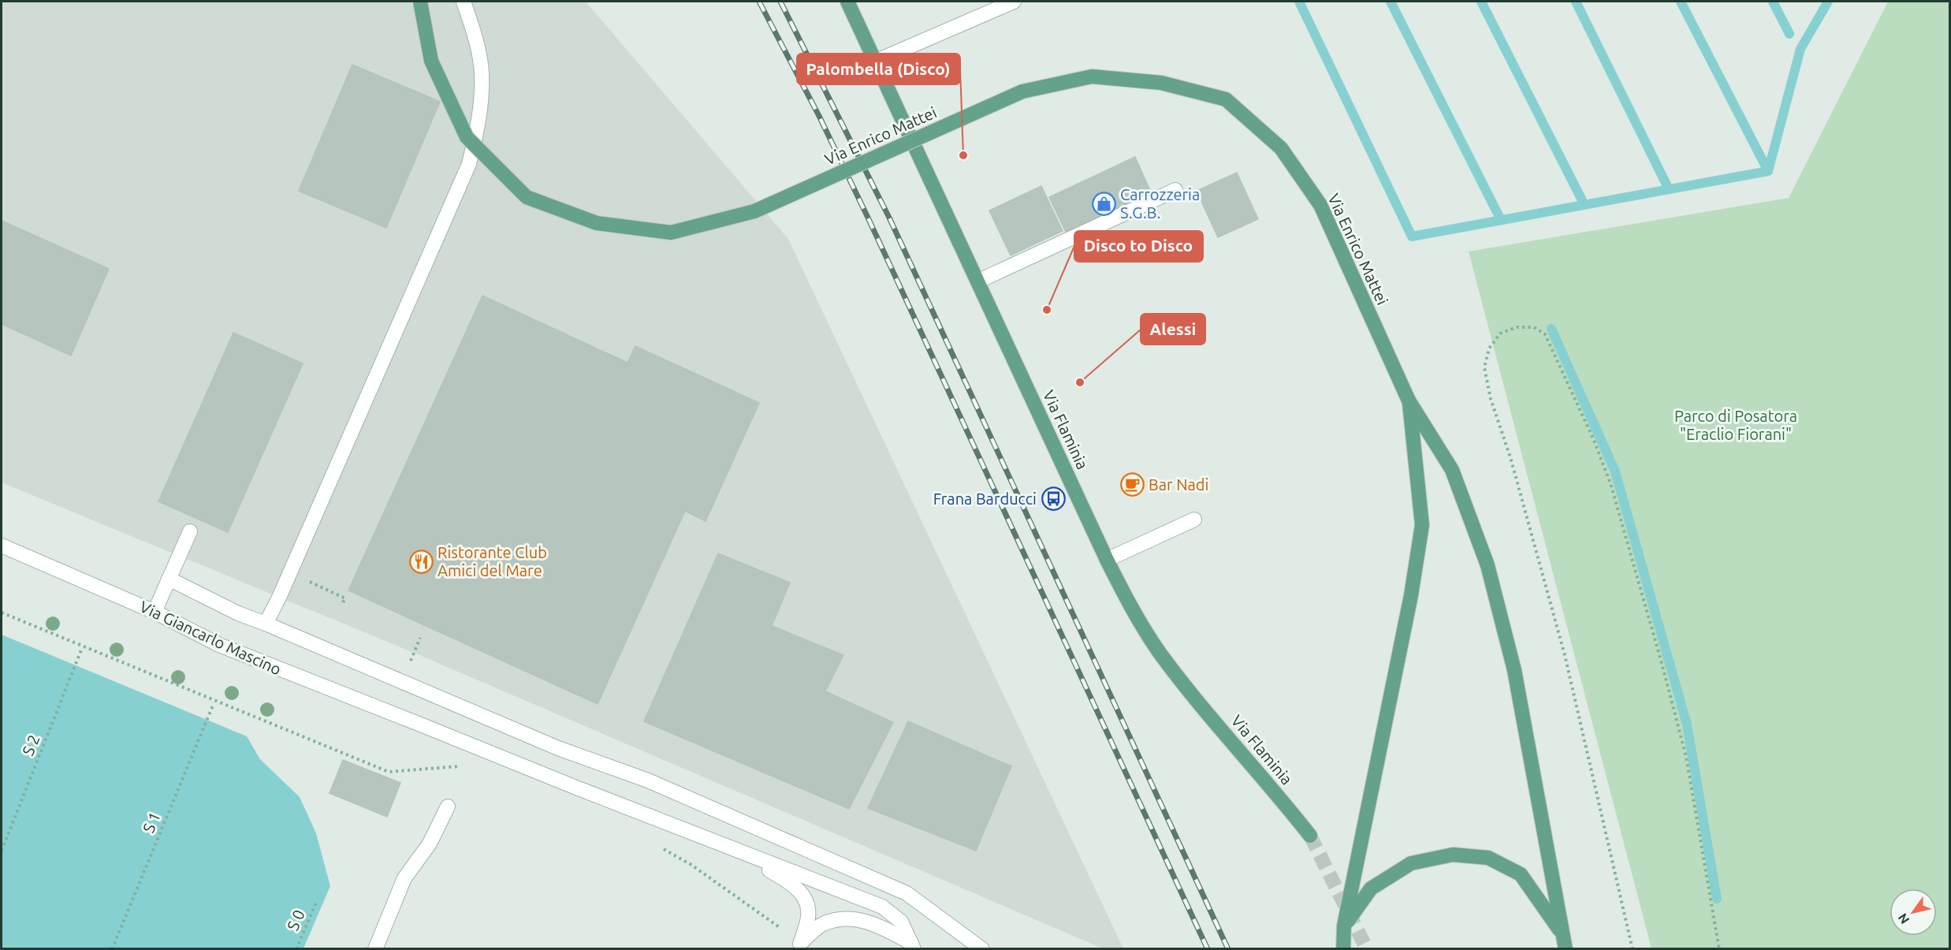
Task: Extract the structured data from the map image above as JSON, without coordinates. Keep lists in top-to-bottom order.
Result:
{
  "streets": {
    "main road": ["Via Enrico Mattei", "Via Flaminia"],
    "street": ["Via Giancarlo Mascino"],
    "path": ["S 2", "S 1", "S 0"]
  },
  "parks": ["Parco di Posatora \"Eraclio Fiorani\""],
  "places": {
    "other": ["Palombella (Disco)", "Disco to Disco", "Alessi"],
    "shop": ["Carrozzeria S.G.B."],
    "cafe": ["Bar Nadi"],
    "bus stop": ["Frana Barducci"],
    "restaurant": ["Ristorante Club Amici del Mare"]
  },
  "north": "bottom left"
}
